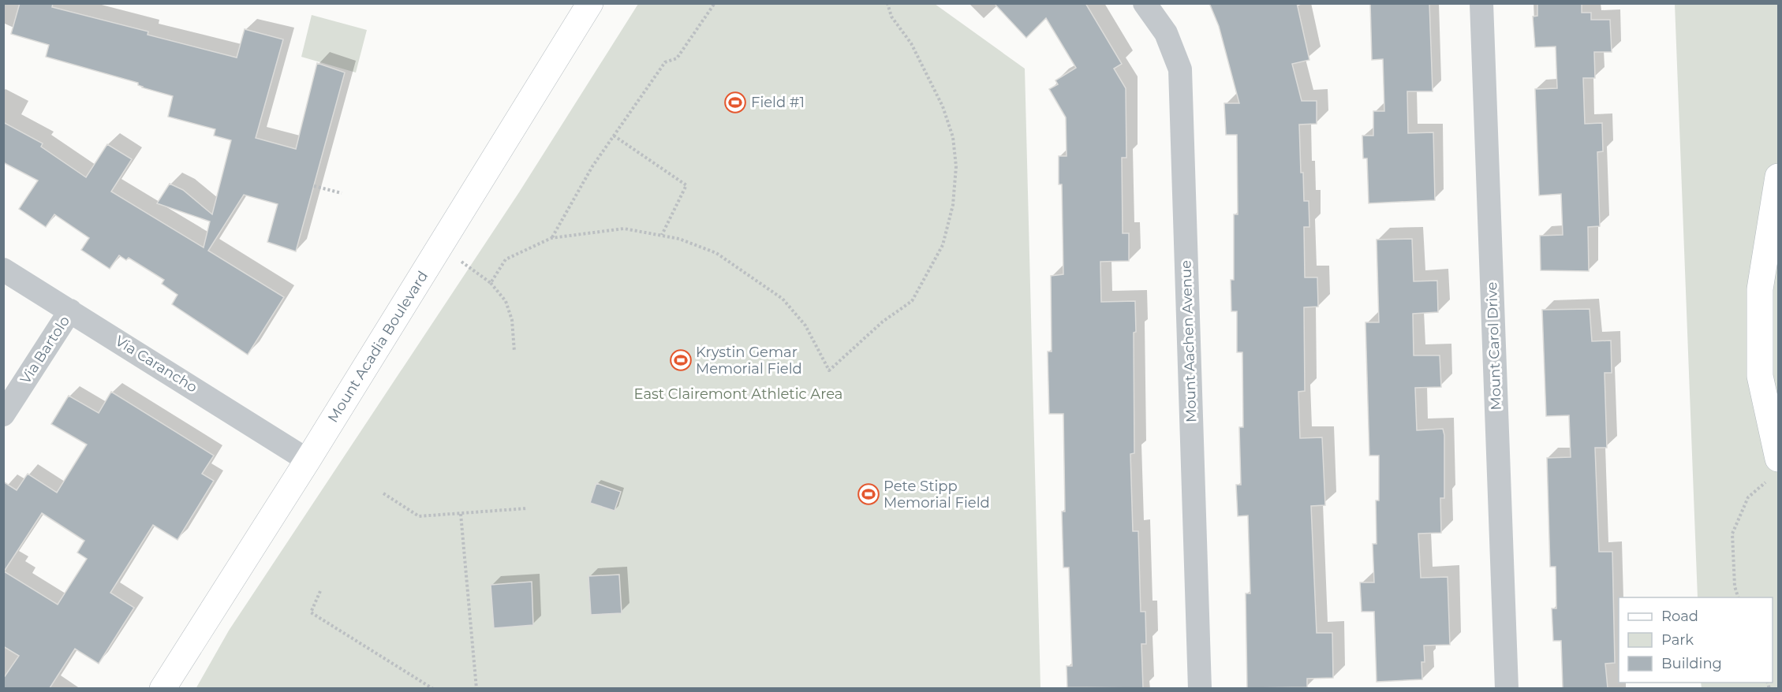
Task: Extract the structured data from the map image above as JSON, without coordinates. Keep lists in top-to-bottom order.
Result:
{
  "streets": {
    "main road": ["Mount Acadia Boulevard"],
    "street": [
      "Mount Aachen Avenue",
      "Mount Carol Drive",
      "Via Bartolo",
      "Via Carancho"
    ]
  },
  "crossings": [
    ["Mount Acadia Boulevard", "Via Carancho"],
    ["Via Bartolo", "Via Carancho"]
  ],
  "parks": ["East Clairemont Athletic Area"],
  "places": {
    "sports": ["Field #1", "Krystin Gemar Memorial Field", "Pete Stipp Memorial Field"]
  },
  "legend": ["Road", "Park", "Building"]
}
